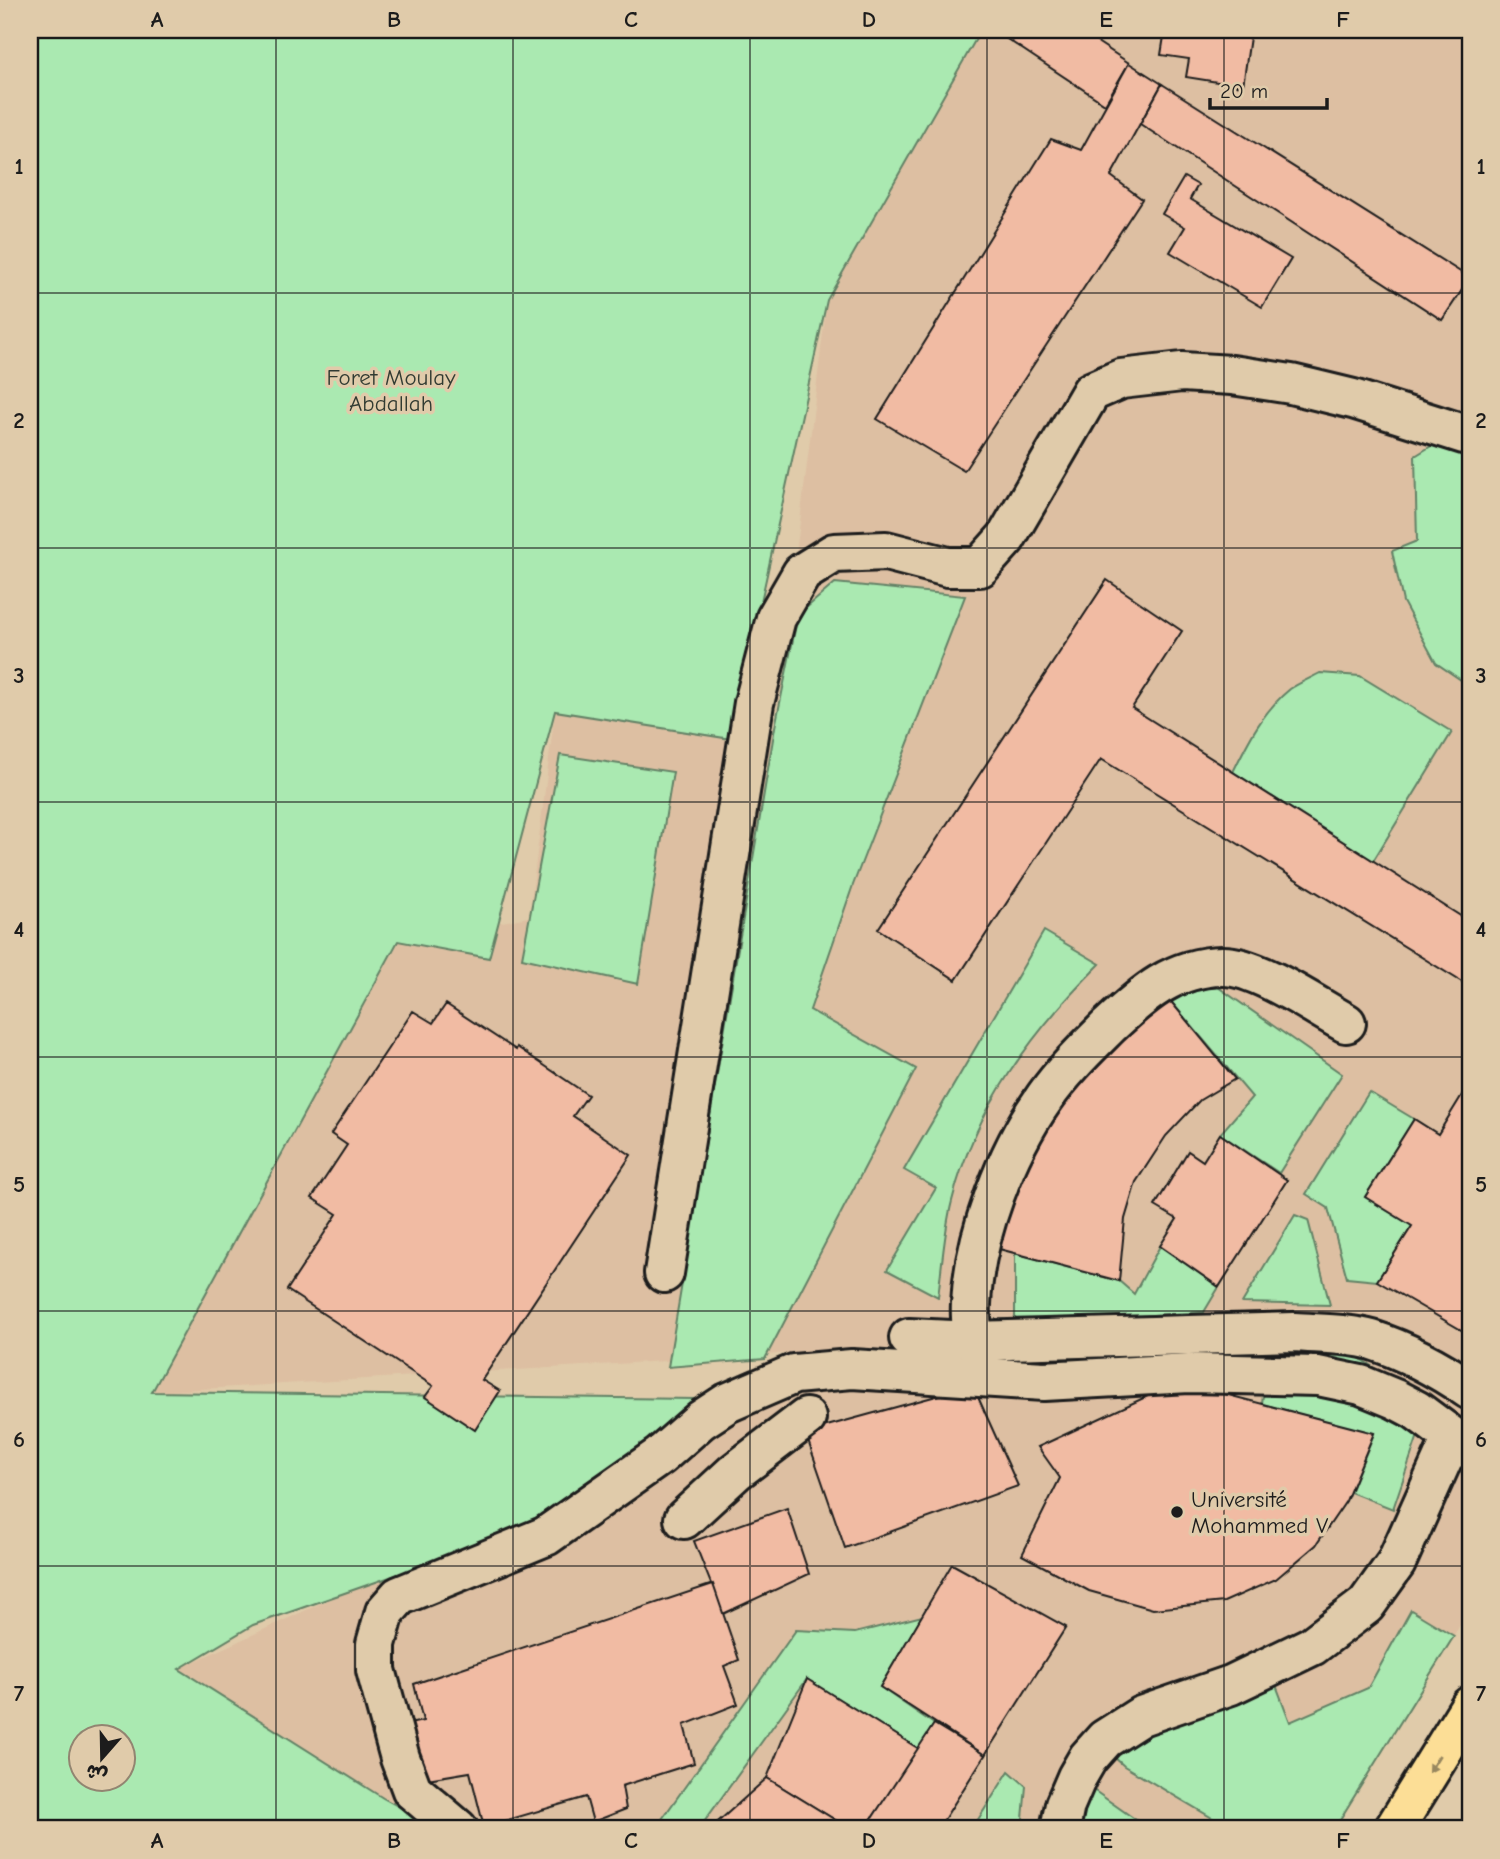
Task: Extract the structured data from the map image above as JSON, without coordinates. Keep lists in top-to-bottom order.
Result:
{
  "parks": ["Foret Moulay Abdallah"],
  "places": ["Université Mohammed V"],
  "scale_bar": "20 m",
  "north": "bottom",
  "grid": {
    "columns": [
      "A",
      "B",
      "C",
      "D",
      "E",
      "F"
    ],
    "rows": [
      "1",
      "2",
      "3",
      "4",
      "5",
      "6",
      "7"
    ]
  }
}
